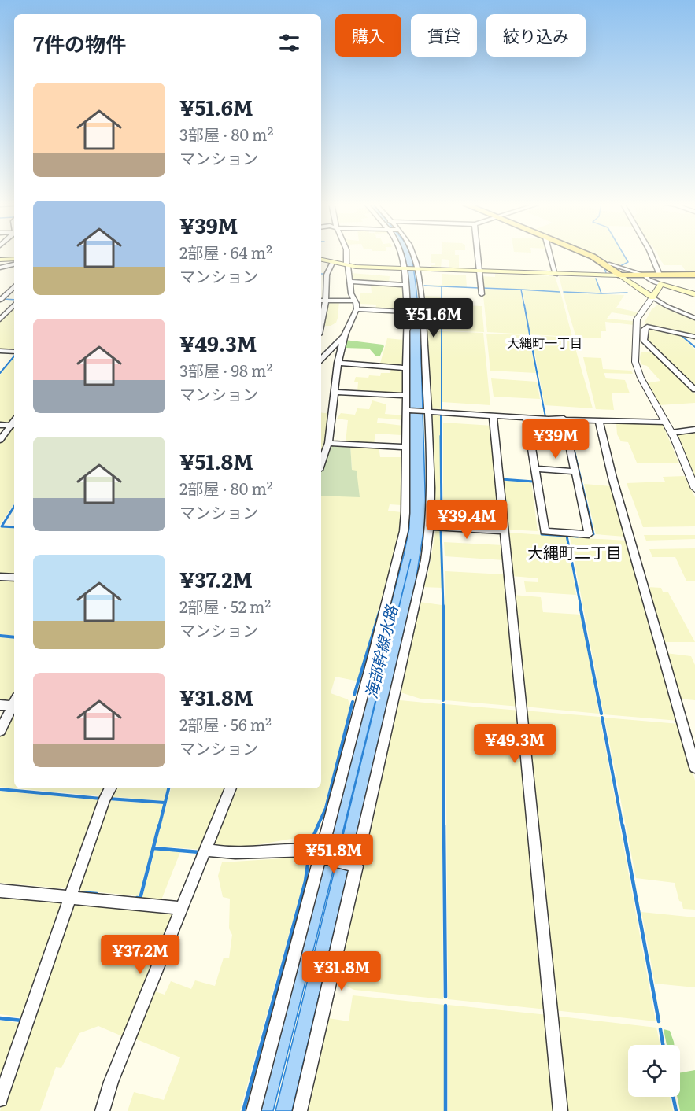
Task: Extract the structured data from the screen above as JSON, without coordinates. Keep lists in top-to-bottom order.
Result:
{
  "districts": ["大縄町一丁目", "大縄町二丁目"],
  "water": ["海部幹線水路"],
  "page": {
    "chip": ["購入", "賃貸", "絞り込み"],
    "heading": "7件の物件",
    "list": [
      {
        "name": "¥51.6M",
        "note": "3部屋 · 80 m² · マンション"
      },
      {
        "name": "¥39M",
        "note": "2部屋 · 64 m² · マンション"
      },
      {
        "name": "¥49.3M",
        "note": "3部屋 · 98 m² · マンション"
      },
      {
        "name": "¥51.8M",
        "note": "2部屋 · 80 m² · マンション"
      },
      {
        "name": "¥37.2M",
        "note": "2部屋 · 52 m² · マンション"
      },
      {
        "name": "¥31.8M",
        "note": "2部屋 · 56 m² · マンション"
      }
    ],
    "price": [
      "¥51.6M",
      "¥39M",
      "¥39.4M",
      "¥49.3M",
      "¥51.8M",
      "¥37.2M",
      "¥31.8M"
    ]
  }
}
